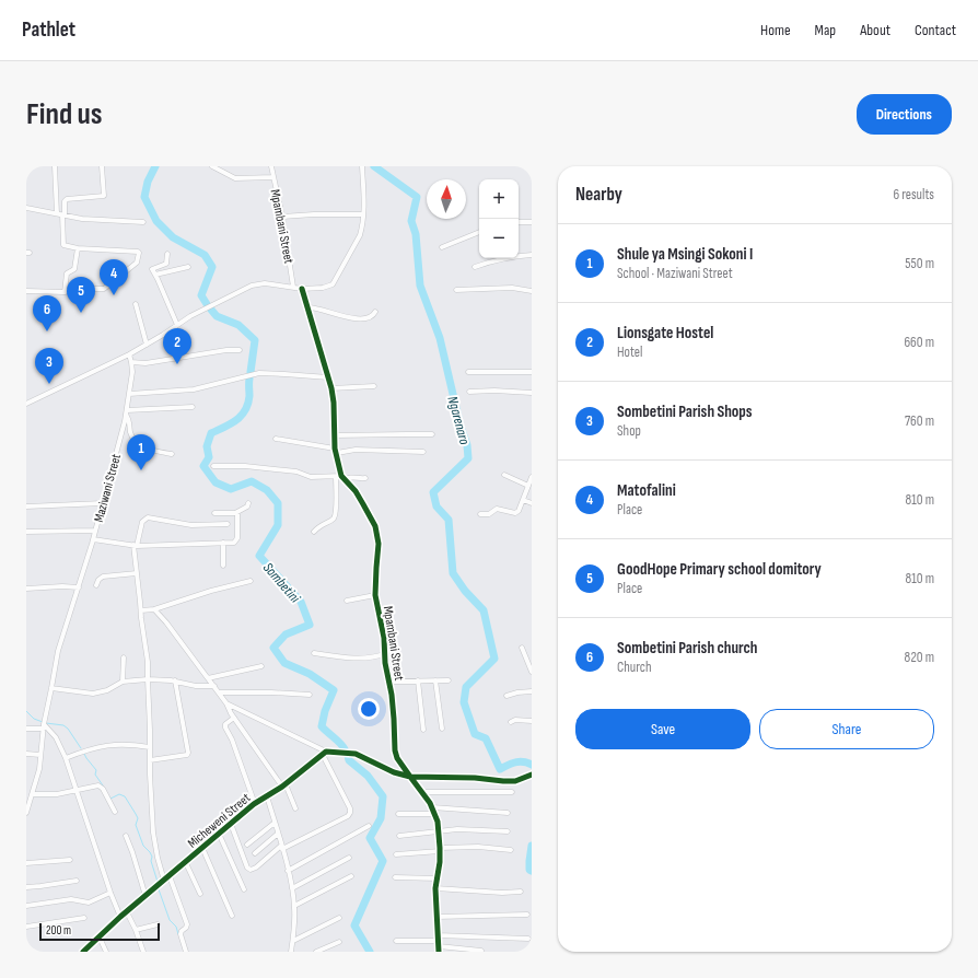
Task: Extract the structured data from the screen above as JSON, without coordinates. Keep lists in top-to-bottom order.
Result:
{
  "streets": {
    "street": ["Mpambani Street", "Maziwani Street", "Micheweni Street"]
  },
  "water": ["Ngarenaro", "Sombetini"],
  "scale_bar": "200 m",
  "north": "top",
  "page": {
    "header": "Pathlet",
    "nav": [
      "Home",
      "Map",
      "About",
      "Contact"
    ],
    "buttons": [
      "Directions",
      ["Save", "Share"]
    ],
    "title": "Find us",
    "heading": ["Nearby", "6 results"],
    "map_buttons": ["+", "−"],
    "list": [
      {
        "mark": "1",
        "name": "Shule ya Msingi Sokoni I",
        "note": "School · Maziwani Street",
        "value": "550 m"
      },
      {
        "mark": "2",
        "name": "Lionsgate Hostel",
        "note": "Hotel",
        "value": "660 m"
      },
      {
        "mark": "3",
        "name": "Sombetini Parish Shops",
        "note": "Shop",
        "value": "760 m"
      },
      {
        "mark": "4",
        "name": "Matofalini",
        "note": "Place",
        "value": "810 m"
      },
      {
        "mark": "5",
        "name": "GoodHope Primary school domitory",
        "note": "Place",
        "value": "810 m"
      },
      {
        "mark": "6",
        "name": "Sombetini Parish church",
        "note": "Church",
        "value": "820 m"
      }
    ],
    "pins": [
      "4",
      "5",
      "6",
      "2",
      "3",
      "1"
    ],
    "scale": "200 m"
  }
}
